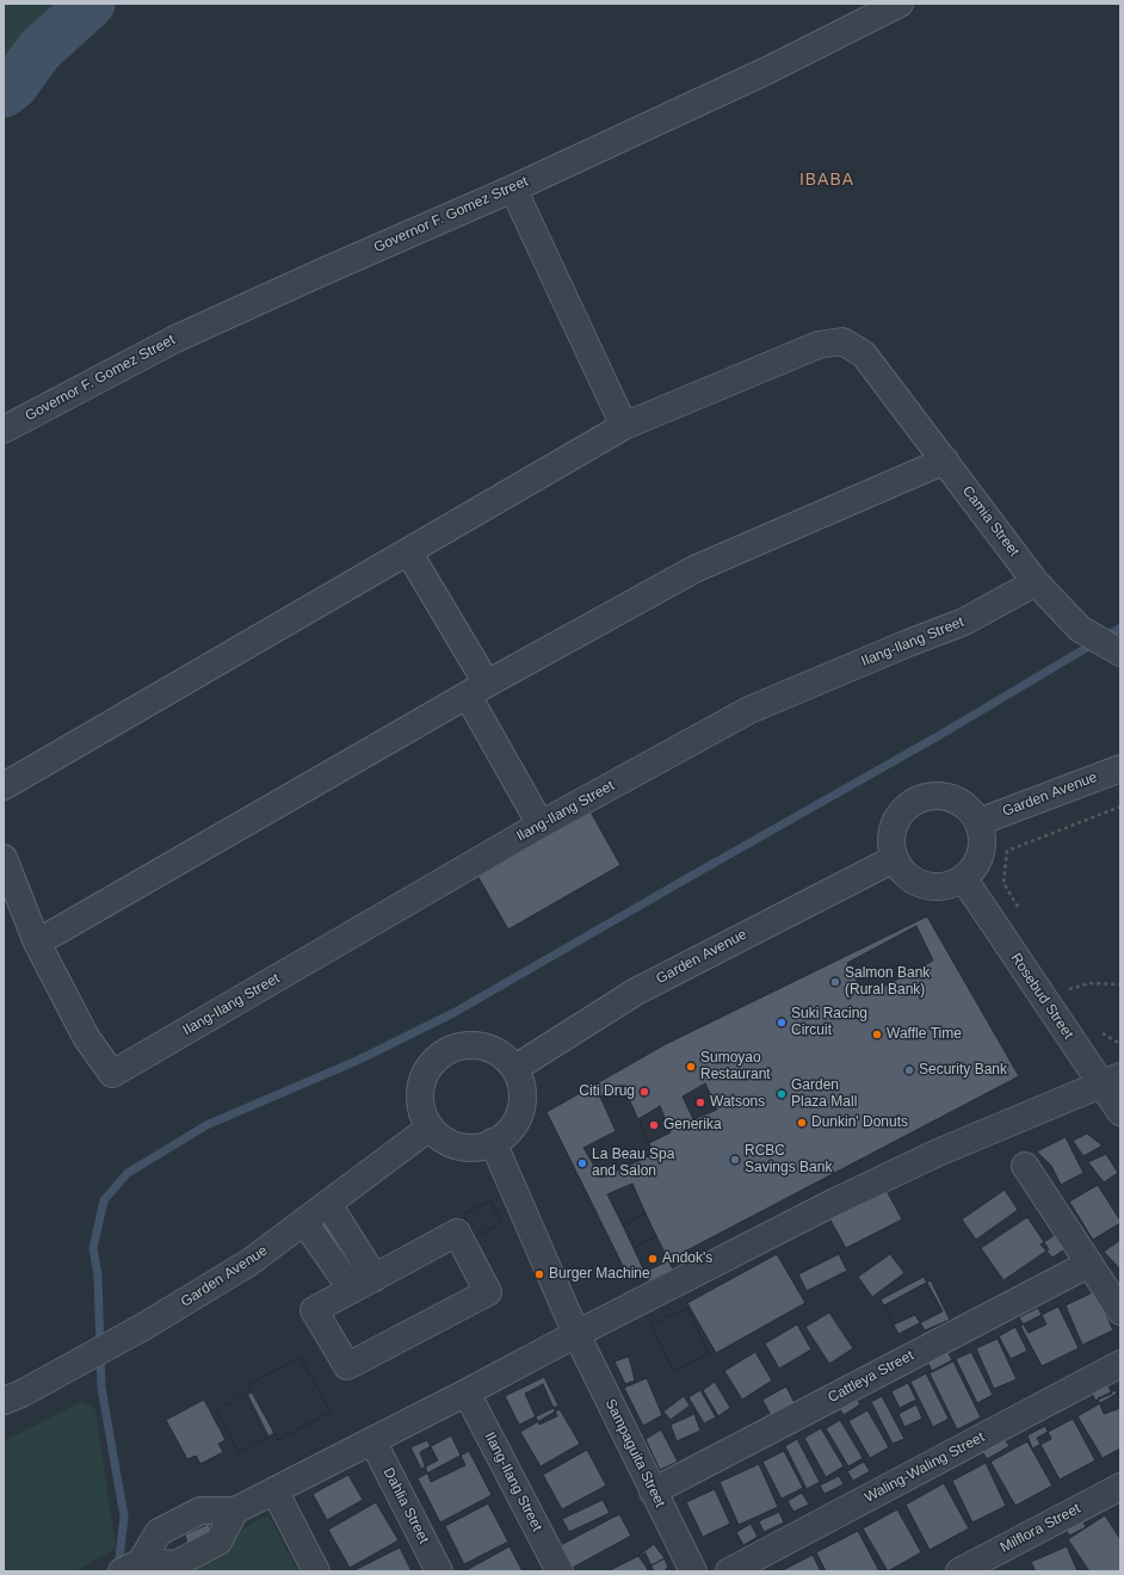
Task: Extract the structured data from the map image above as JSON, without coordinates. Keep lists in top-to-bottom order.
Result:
{
  "streets": {
    "street": [
      "Governor F. Gomez Street",
      "Camia Street",
      "Ilang-Ilang Street",
      "Garden Avenue",
      "Rosebud Street",
      "Cattleya Street",
      "Sampaguita Street",
      "Waling-Waling Street",
      "Dahlia Street",
      "Milflora Street"
    ]
  },
  "crossings": [
    ["Camia Street", "Ilang-Ilang Street"],
    ["Garden Avenue", "Rosebud Street"],
    ["Garden Avenue", "Sampaguita Street"],
    ["Cattleya Street", "Sampaguita Street"]
  ],
  "districts": ["IBABA"],
  "places": [
    "Salmon Bank (Rural Bank)",
    "Suki Racing Circuit",
    "Waffle Time",
    "Sumoyao Restaurant",
    "Security Bank",
    "Citi Drug",
    "Garden Plaza Mall",
    "Watsons",
    "Dunkin' Donuts",
    "Generika",
    "RCBC Savings Bank",
    "La Beau Spa and Salon",
    "Andok's",
    "Burger Machine"
  ]
}
